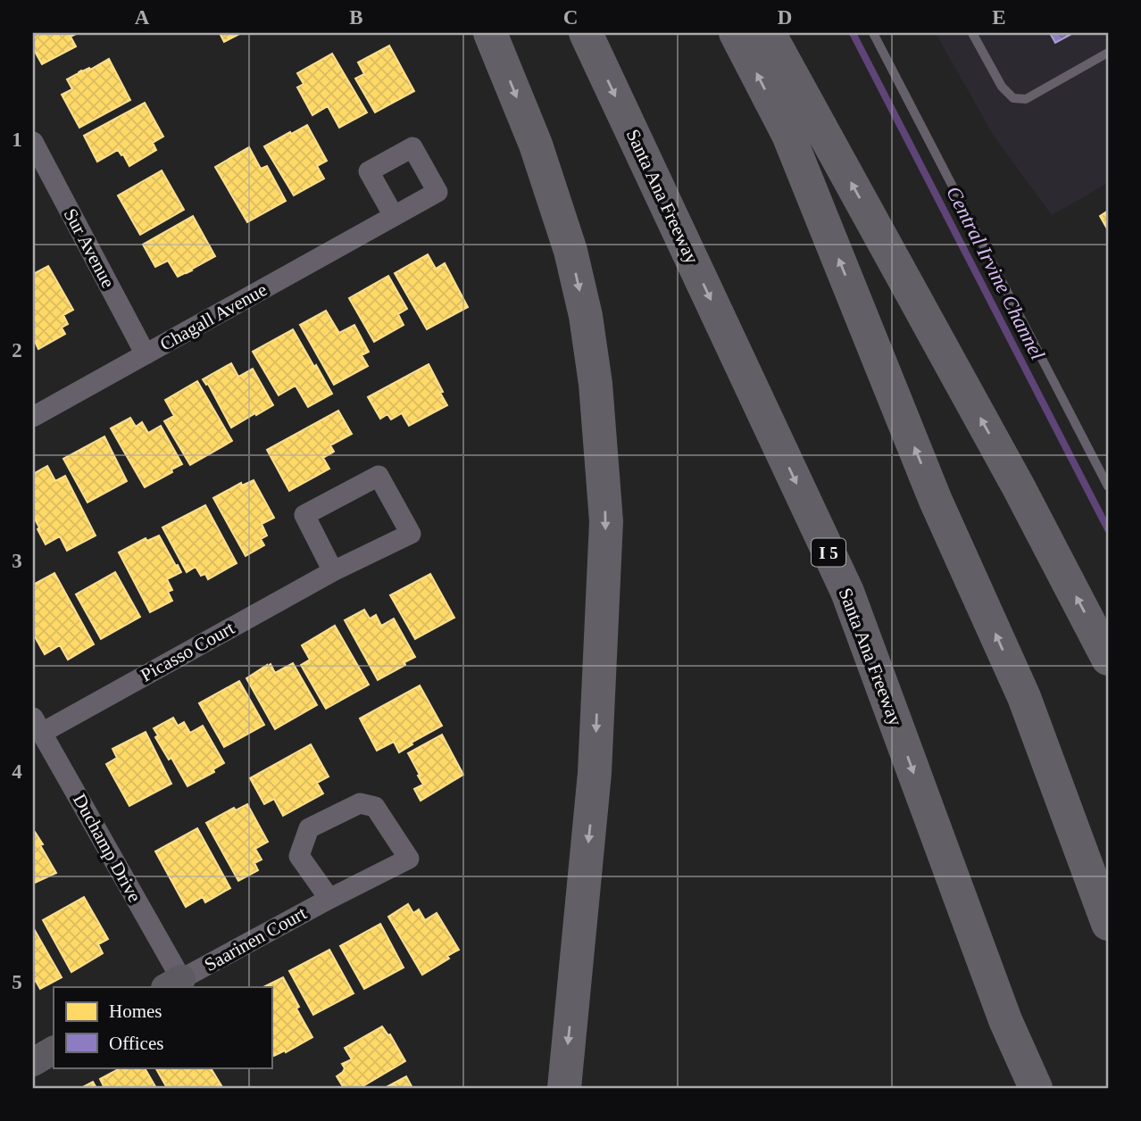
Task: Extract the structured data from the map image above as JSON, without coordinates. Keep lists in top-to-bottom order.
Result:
{
  "streets": {
    "highway": ["Santa Ana Freeway", "I 5"],
    "street": [
      "Sur Avenue",
      "Chagall Avenue",
      "Picasso Court",
      "Duchamp Drive",
      "Saarinen Court"
    ]
  },
  "crossings": [
    ["Sur Avenue", "Chagall Avenue"],
    ["Picasso Court", "Duchamp Drive"],
    ["Duchamp Drive", "Saarinen Court"]
  ],
  "water": ["Central Irvine Channel"],
  "legend": ["Homes", "Offices"],
  "grid": {
    "columns": [
      "A",
      "B",
      "C",
      "D",
      "E"
    ],
    "rows": [
      "1",
      "2",
      "3",
      "4",
      "5"
    ]
  }
}
